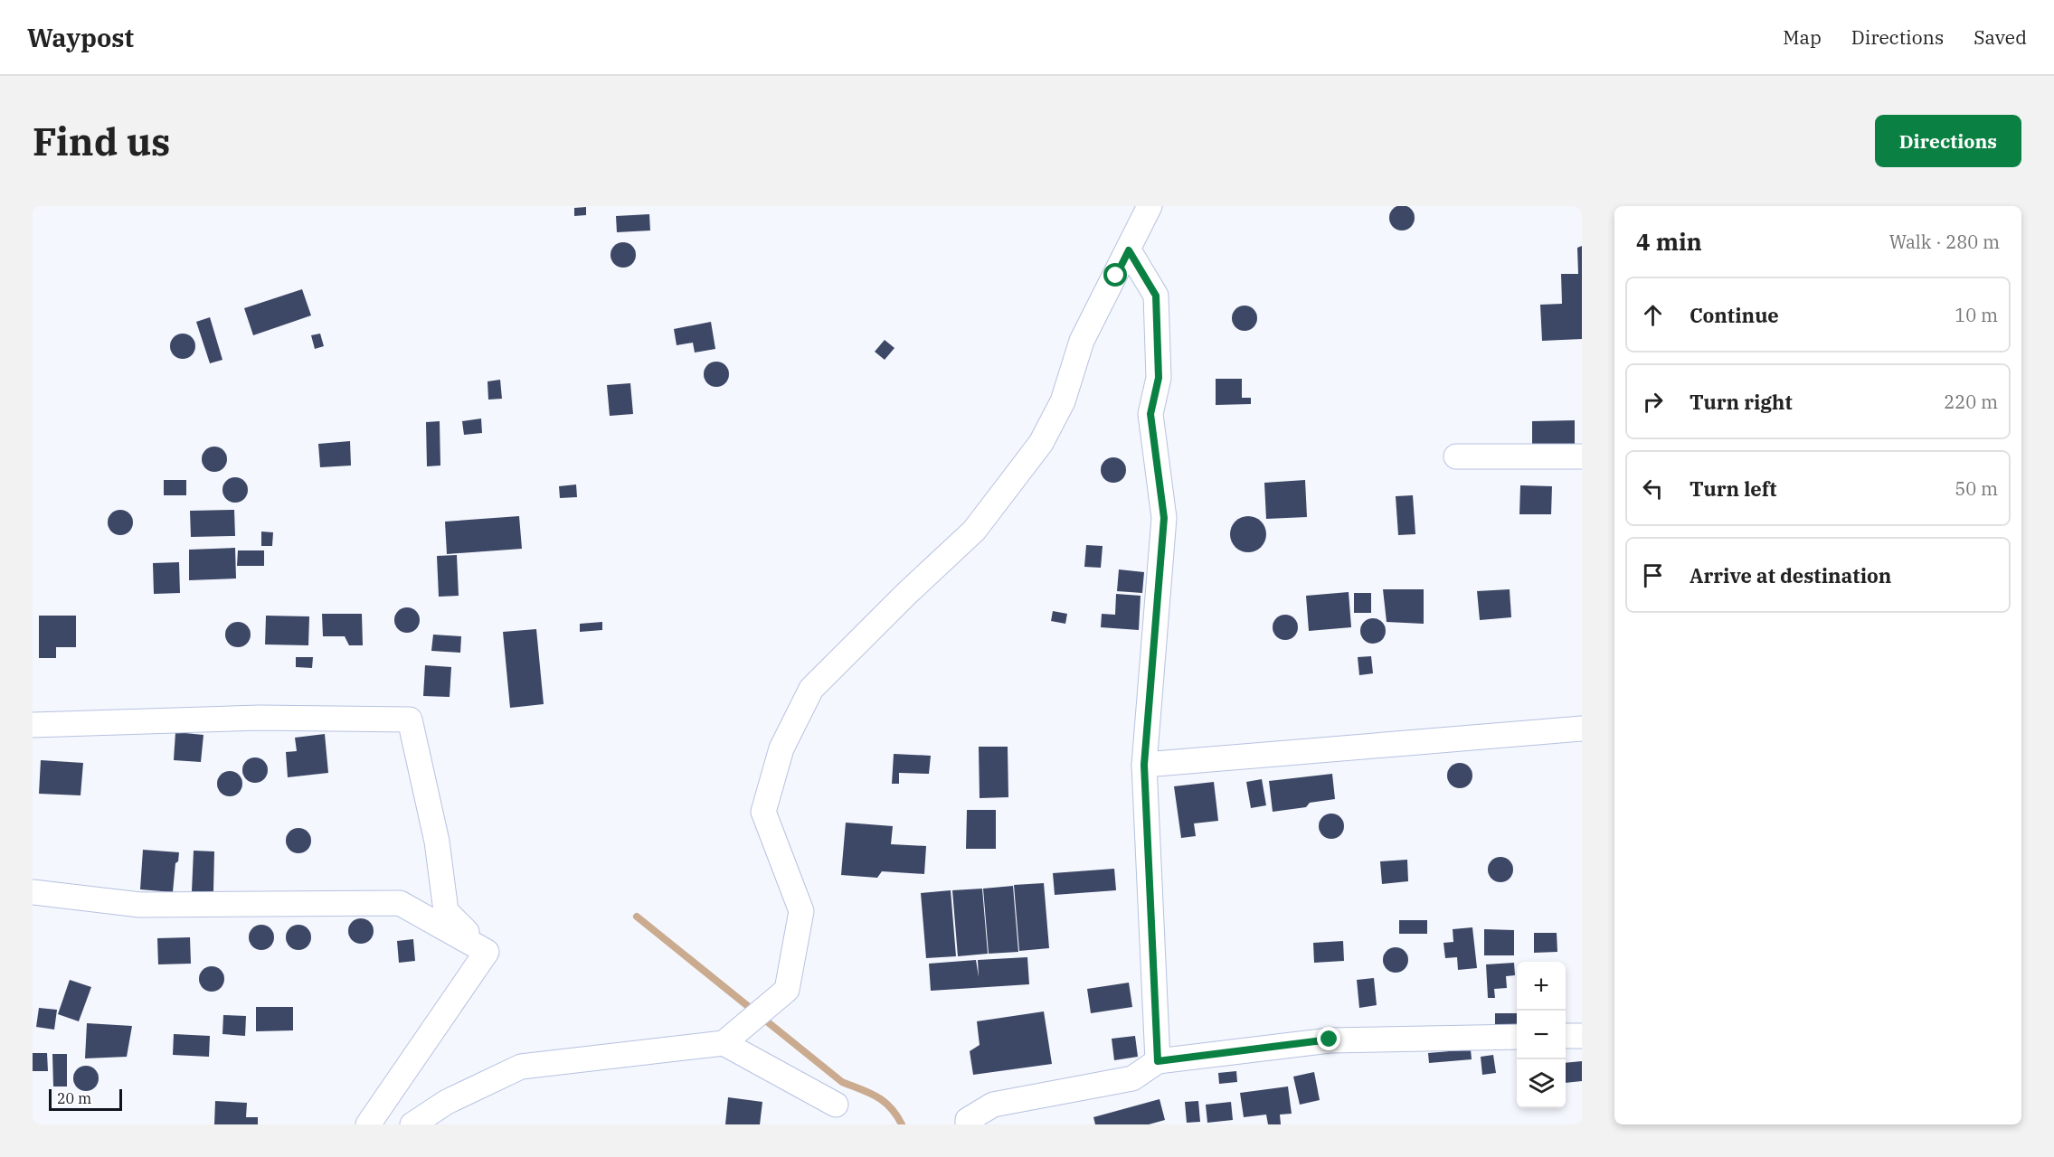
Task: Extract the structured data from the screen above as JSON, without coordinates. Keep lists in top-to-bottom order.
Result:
{
  "scale_bar": "20 m",
  "page": {
    "header": "Waypost",
    "nav": ["Map", "Directions", "Saved"],
    "buttons": "Directions",
    "title": "Find us",
    "heading": ["4 min", "Walk · 280 m"],
    "list": [
      ["Continue", "10 m"],
      ["Turn right", "220 m"],
      ["Turn left", "50 m"],
      "Arrive at destination"
    ],
    "map_buttons": ["+", "−"],
    "scale": "20 m"
  }
}
